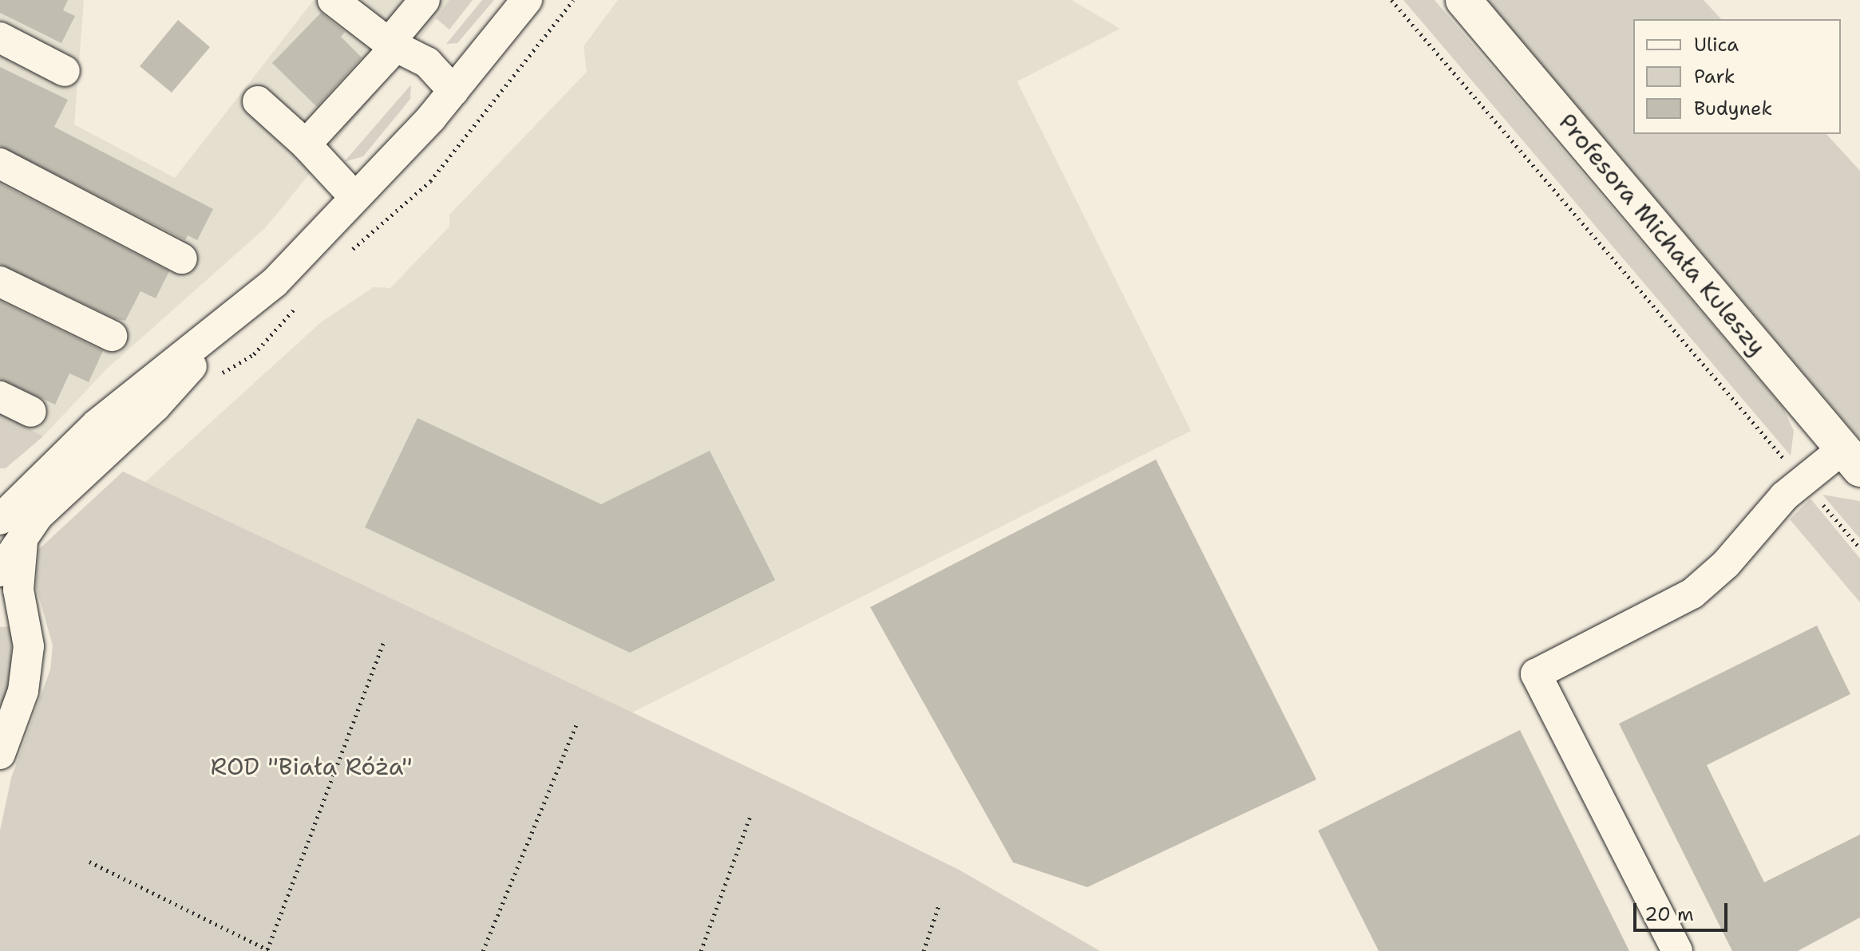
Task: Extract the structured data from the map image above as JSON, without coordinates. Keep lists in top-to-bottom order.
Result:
{
  "streets": {
    "main road": ["Profesora Michała Kuleszy"]
  },
  "parks": ["ROD \"Biała Róża\""],
  "legend": ["Ulica", "Park", "Budynek"],
  "scale_bar": "20 m"
}
